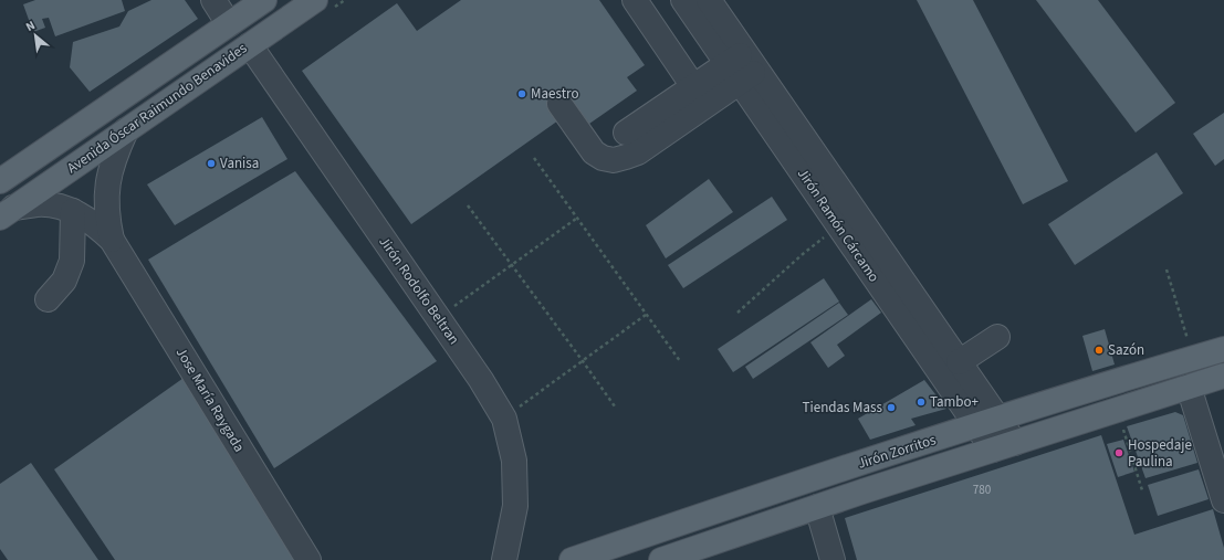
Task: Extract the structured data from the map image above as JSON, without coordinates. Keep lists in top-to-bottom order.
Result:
{
  "streets": {
    "main road": ["Avenida Óscar Raimundo Benavides", "Jirón Zorritos"],
    "street": ["Jirón Ramón Cárcamo", "Jirón Rodolfo Beltran", "Jose María Raygada"]
  },
  "crossings": [
    ["Avenida Óscar Raimundo Benavides", "Jirón Rodolfo Beltran"],
    ["Avenida Óscar Raimundo Benavides", "Jose María Raygada"],
    ["Jirón Ramón Cárcamo", "Jirón Zorritos"]
  ],
  "places": [
    "Maestro",
    "Vanisa",
    "Sazón",
    "Tambo+",
    "Tiendas Mass",
    "Hospedaje Paulina"
  ],
  "house_numbers": ["780"],
  "north": "top left"
}
